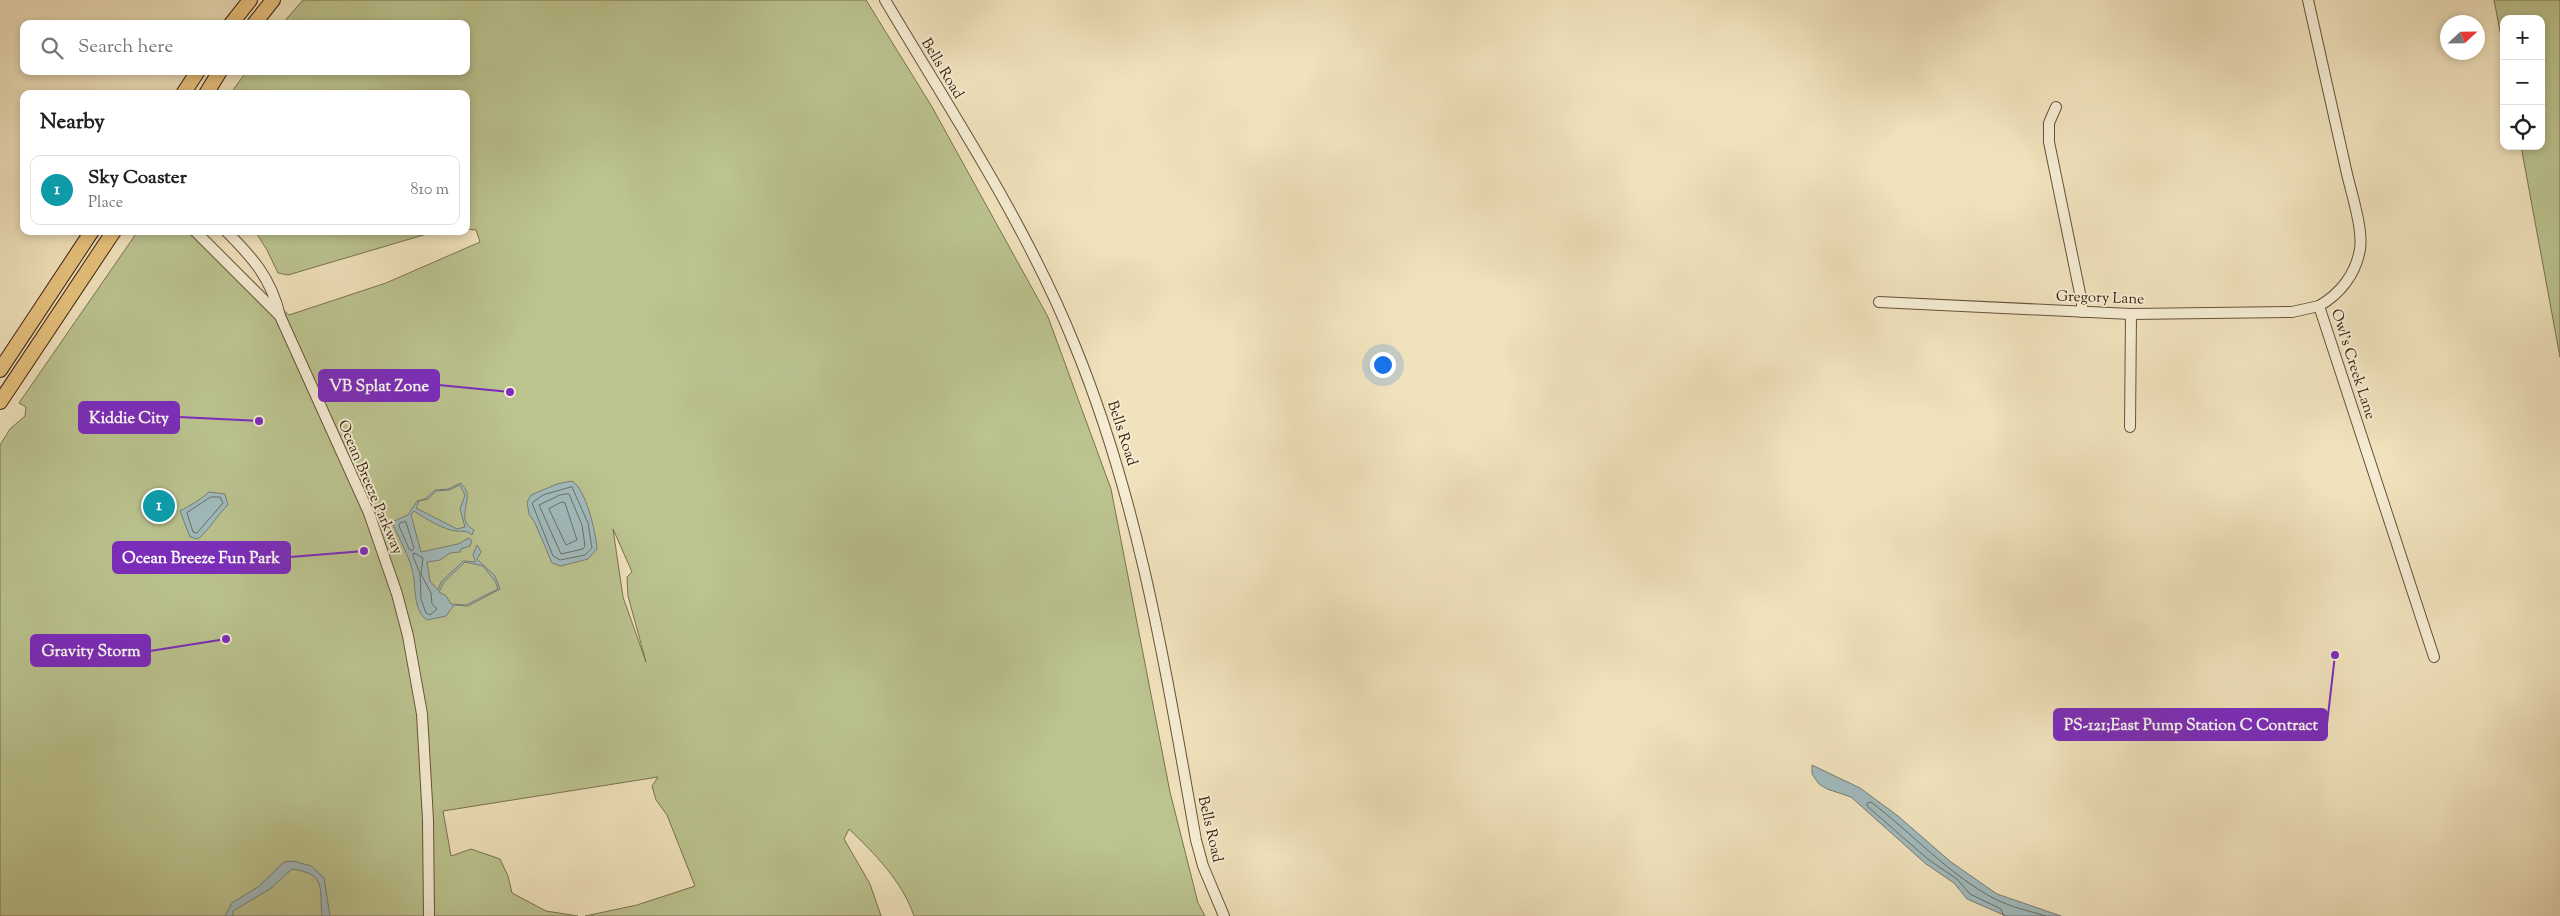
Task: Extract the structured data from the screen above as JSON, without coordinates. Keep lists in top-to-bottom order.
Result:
{
  "streets": {
    "street": [
      "Bells Road",
      "Gregory Lane",
      "Owl's Creek Lane",
      "Ocean Breeze Parkway"
    ]
  },
  "crossings": [
    ["Gregory Lane", "Owl's Creek Lane"]
  ],
  "places": [
    "VB Splat Zone",
    "Kiddie City",
    "Ocean Breeze Fun Park",
    "Gravity Storm",
    "PS-121;East Pump Station C Contract"
  ],
  "north": "right",
  "page": {
    "map_buttons": ["+", "−"],
    "search": "Search here",
    "heading": "Nearby",
    "list": [
      {
        "mark": "1",
        "name": "Sky Coaster",
        "note": "Place",
        "value": "810 m"
      }
    ],
    "pins": "1"
  }
}
